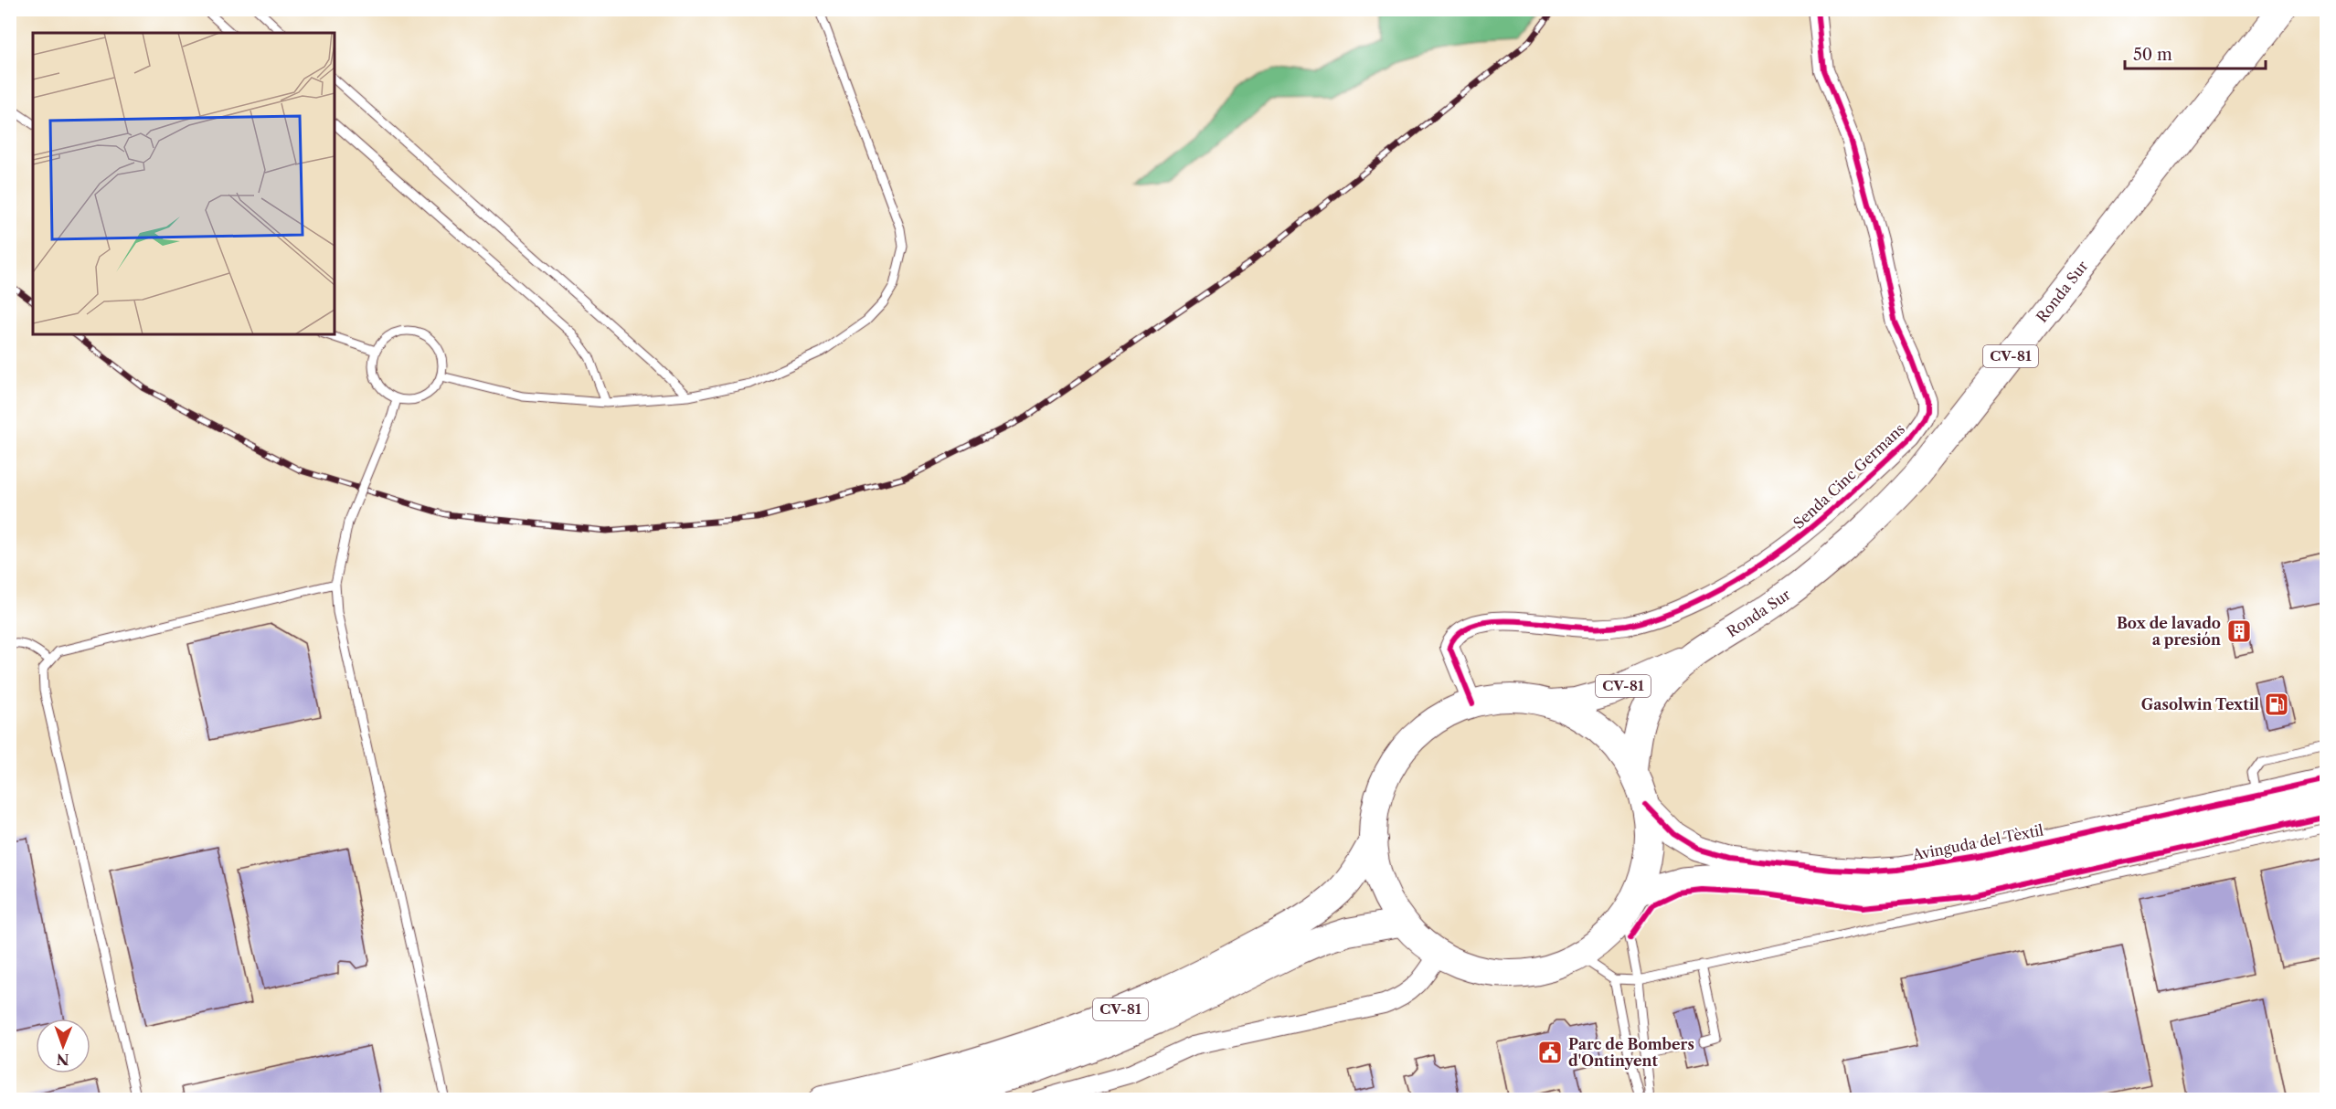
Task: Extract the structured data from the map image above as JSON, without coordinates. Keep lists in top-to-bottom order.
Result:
{
  "streets": {
    "main road": ["Ronda Sur", "CV-81"],
    "street": ["Senda Cinc Germans", "Avinguda del Tèxtil"]
  },
  "crossings": [
    ["Ronda Sur", "CV-81"],
    ["CV-81", "Senda Cinc Germans"],
    ["CV-81", "Avinguda del Tèxtil"]
  ],
  "places": {
    "building": ["Box de lavado a presión"],
    "fuel station": ["Gasolwin Textil"],
    "public building": ["Parc de Bombers d'Ontinyent"]
  },
  "scale_bar": "50 m",
  "north": "bottom"
}
